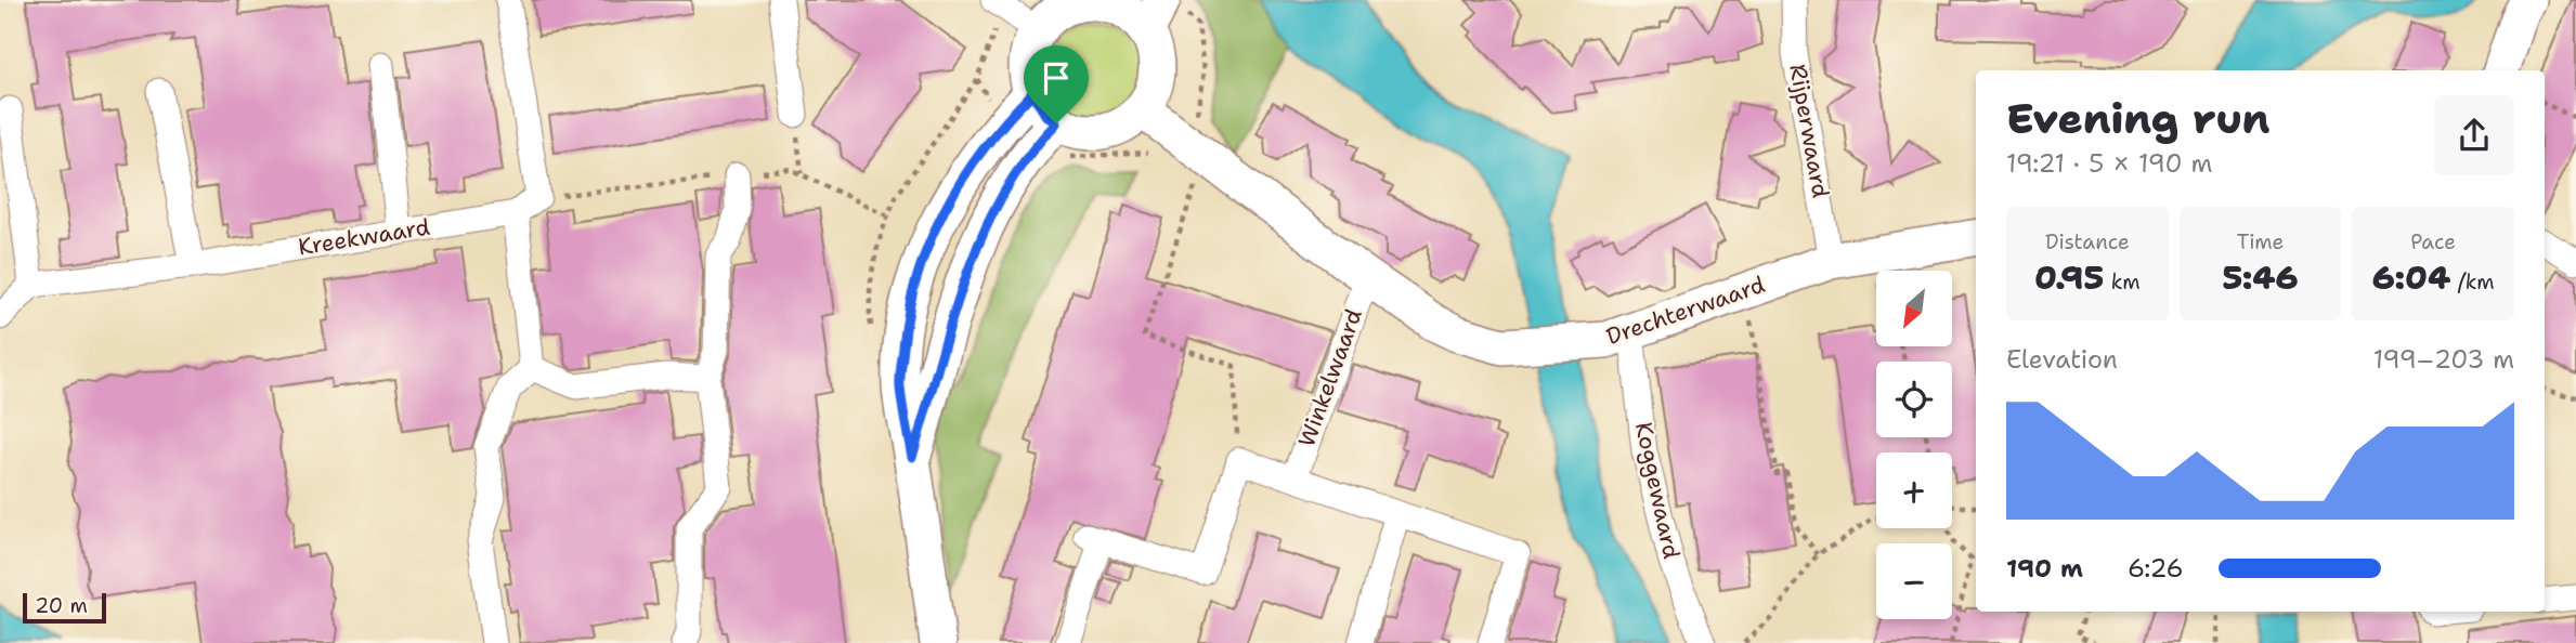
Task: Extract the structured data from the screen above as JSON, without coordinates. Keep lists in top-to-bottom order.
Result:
{
  "streets": {
    "street": [
      "Rijperwaard",
      "Kreekwaard",
      "Drechterwaard",
      "Winkelwaard",
      "Koggewaard"
    ]
  },
  "crossings": [
    ["Rijperwaard", "Drechterwaard"],
    ["Drechterwaard", "Winkelwaard"],
    ["Drechterwaard", "Koggewaard"]
  ],
  "scale_bar": "20 m",
  "north": "bottom left",
  "page": {
    "heading": ["Evening run", "19:21 · 5 × 190 m"],
    "stats": [
      ["Distance", "0.95 km"],
      ["Time", "5:46"],
      ["Pace", "6:04 /km"]
    ],
    "map_buttons": ["+", "−"],
    "chart": ["Elevation", "199–203 m"],
    "list": [
      {
        "name": "190 m",
        "note": "6:26"
      }
    ],
    "scale": "20 m"
  }
}
